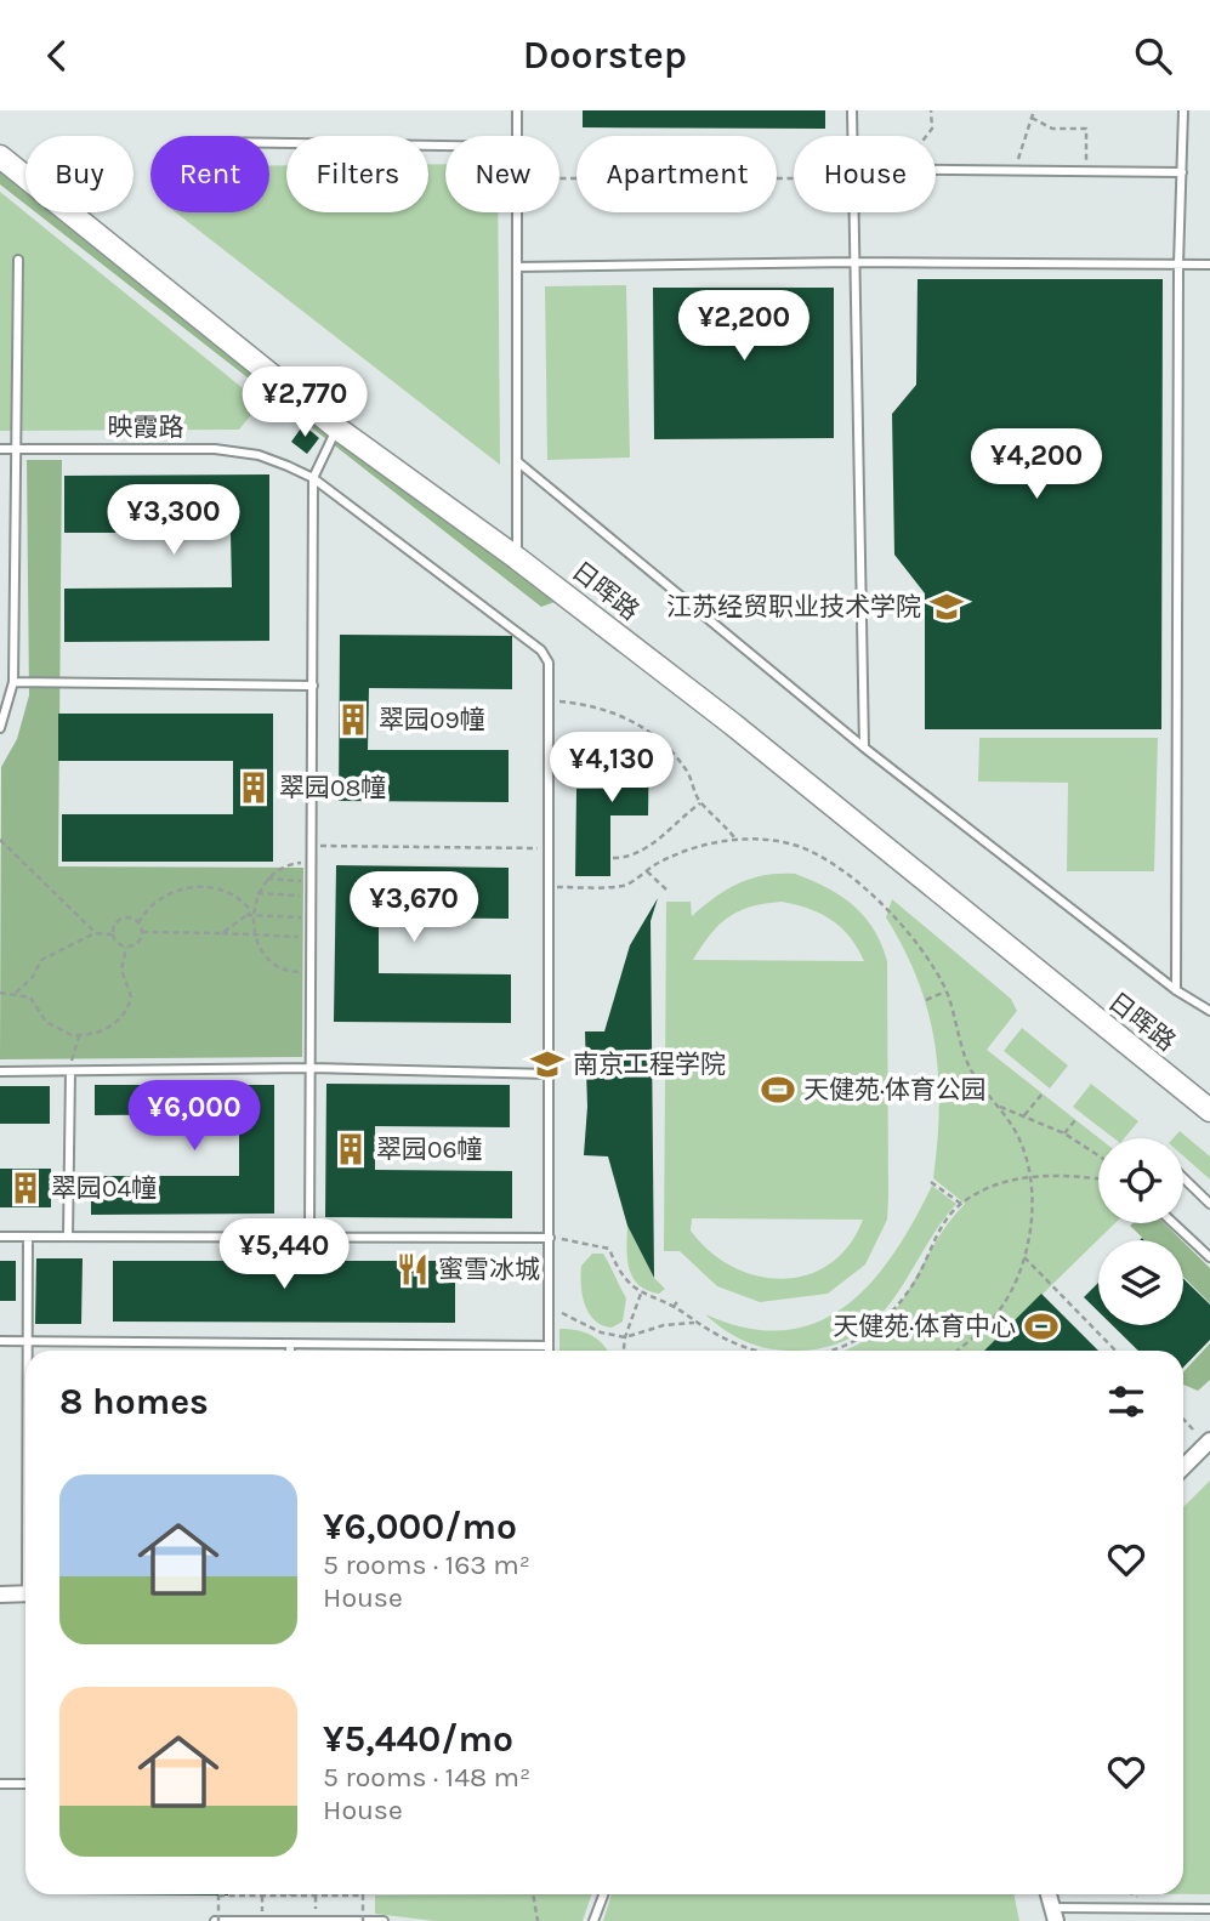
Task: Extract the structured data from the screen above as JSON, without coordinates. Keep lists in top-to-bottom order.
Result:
{
  "streets": {
    "street": ["日晖路"],
    "lane": ["映霞路"]
  },
  "places": {
    "school or university": ["江苏经贸职业技术学院", "南京工程学院"],
    "building": [
      "翠园09幢",
      "翠园08幢",
      "翠园06幢",
      "翠园04幢"
    ],
    "sports": ["天健苑·体育公园", "天健苑·体育中心"],
    "restaurant": ["蜜雪冰城"]
  },
  "page": {
    "header": "Doorstep",
    "chip": [
      "Buy",
      "Rent",
      "Filters",
      "New",
      "Apartment",
      "House"
    ],
    "price": [
      "¥2,200",
      "¥2,770",
      "¥4,200",
      "¥3,300",
      "¥4,130",
      "¥3,670",
      "¥6,000",
      "¥5,440"
    ],
    "heading": "8 homes",
    "list": [
      {
        "name": "¥6,000/mo",
        "note": "5 rooms · 163 m² · House"
      },
      {
        "name": "¥5,440/mo",
        "note": "5 rooms · 148 m² · House"
      }
    ]
  }
}
